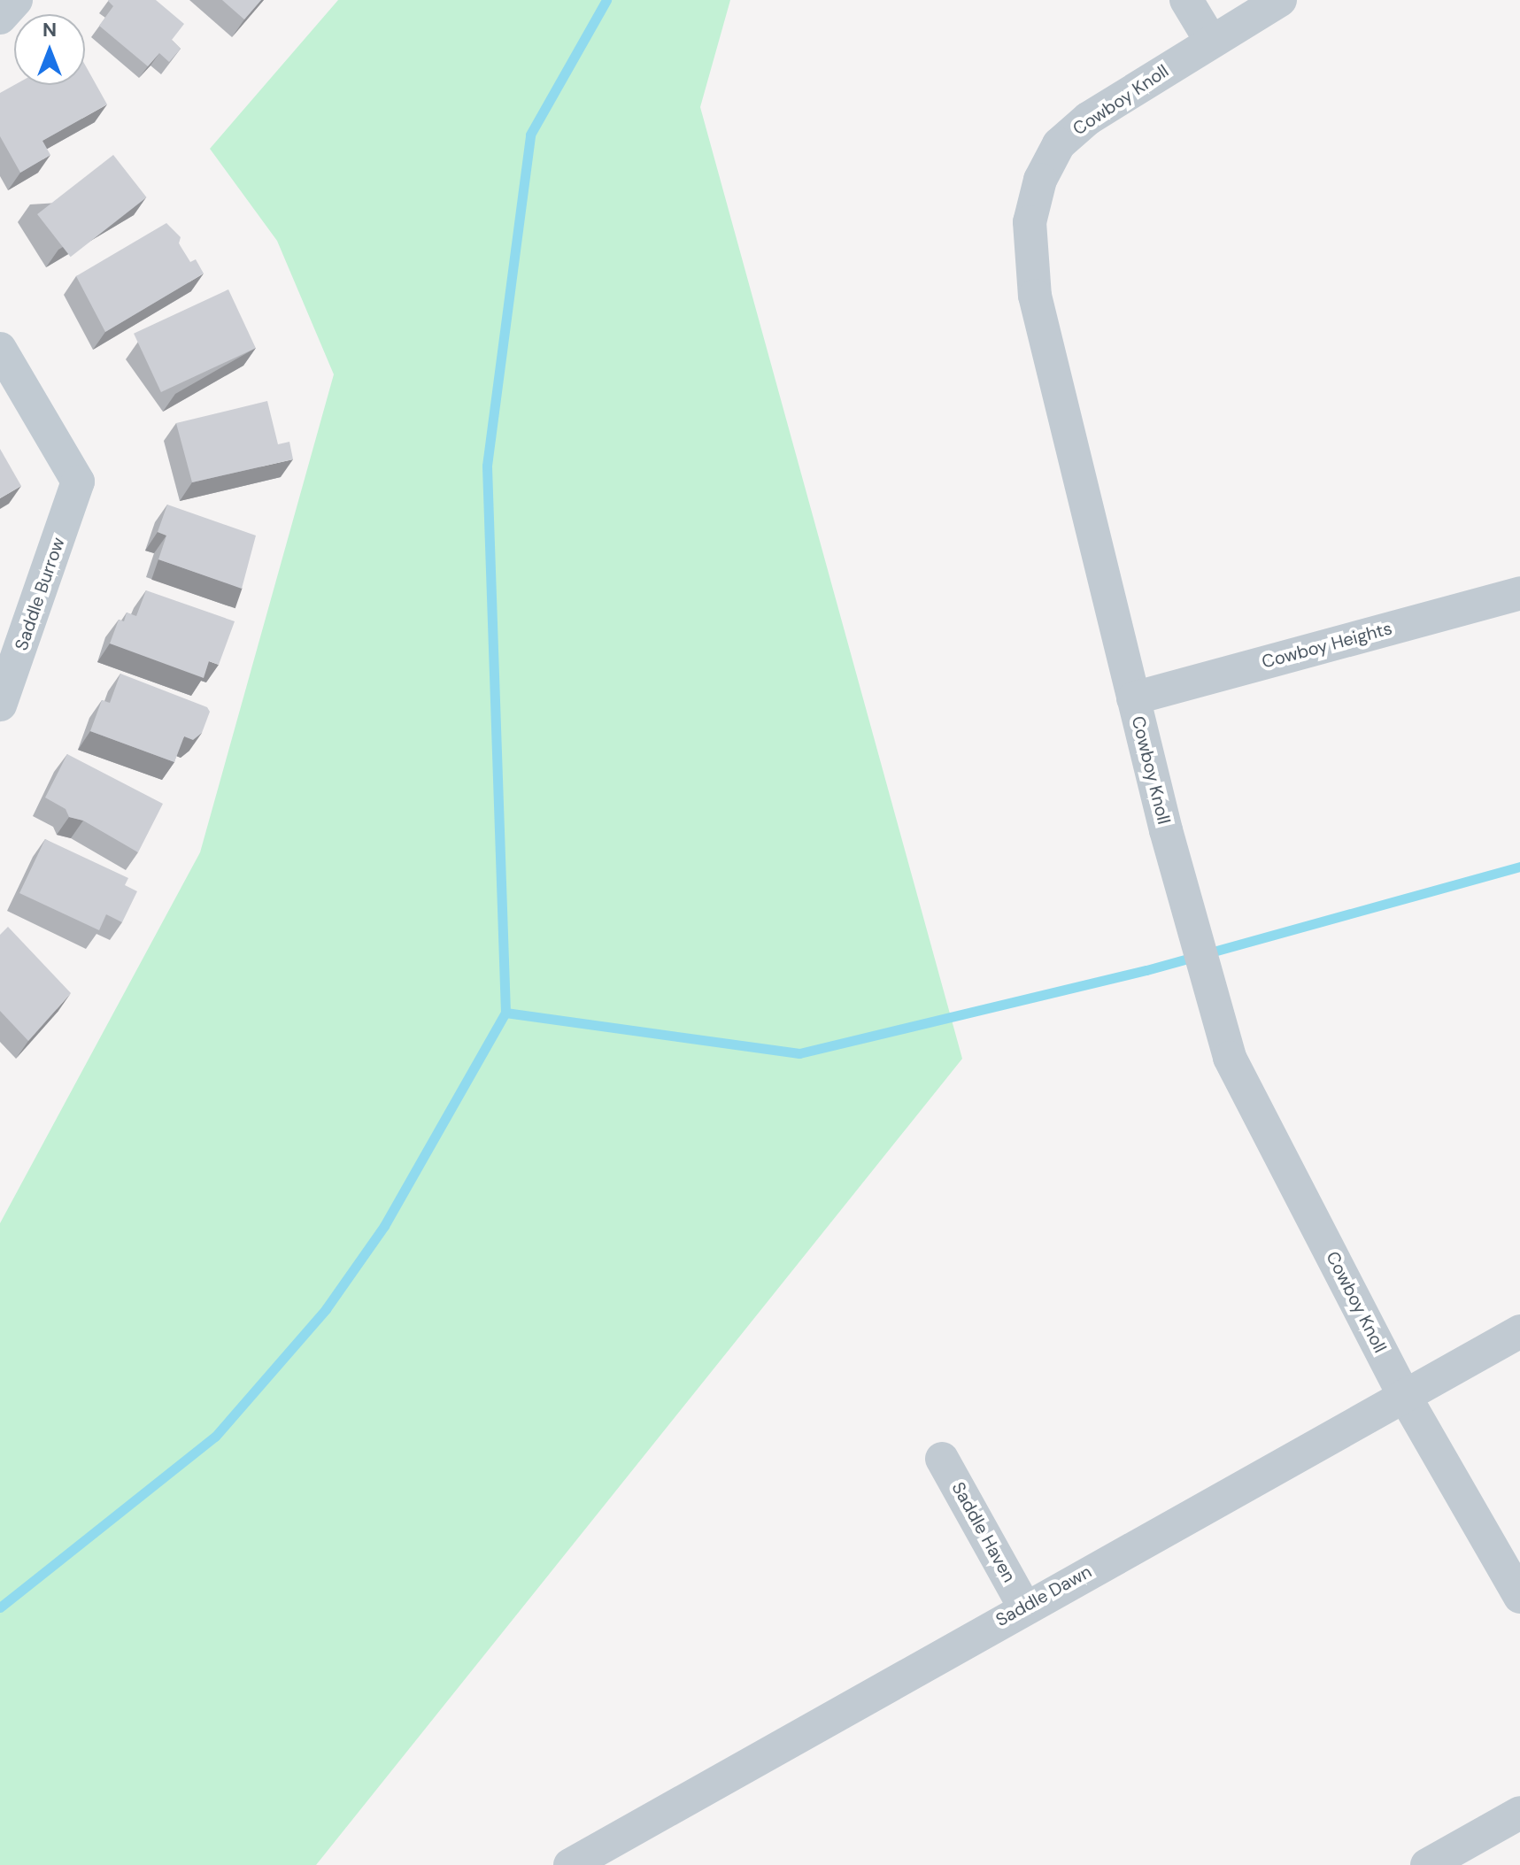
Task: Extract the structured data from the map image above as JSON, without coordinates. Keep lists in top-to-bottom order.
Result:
{
  "streets": {
    "street": [
      "Cowboy Knoll",
      "Saddle Burrow",
      "Cowboy Heights",
      "Saddle Haven",
      "Saddle Dawn"
    ]
  },
  "crossings": [
    ["Cowboy Knoll", "Cowboy Heights"],
    ["Cowboy Knoll", "Saddle Dawn"],
    ["Saddle Haven", "Saddle Dawn"]
  ],
  "north": "top"
}
